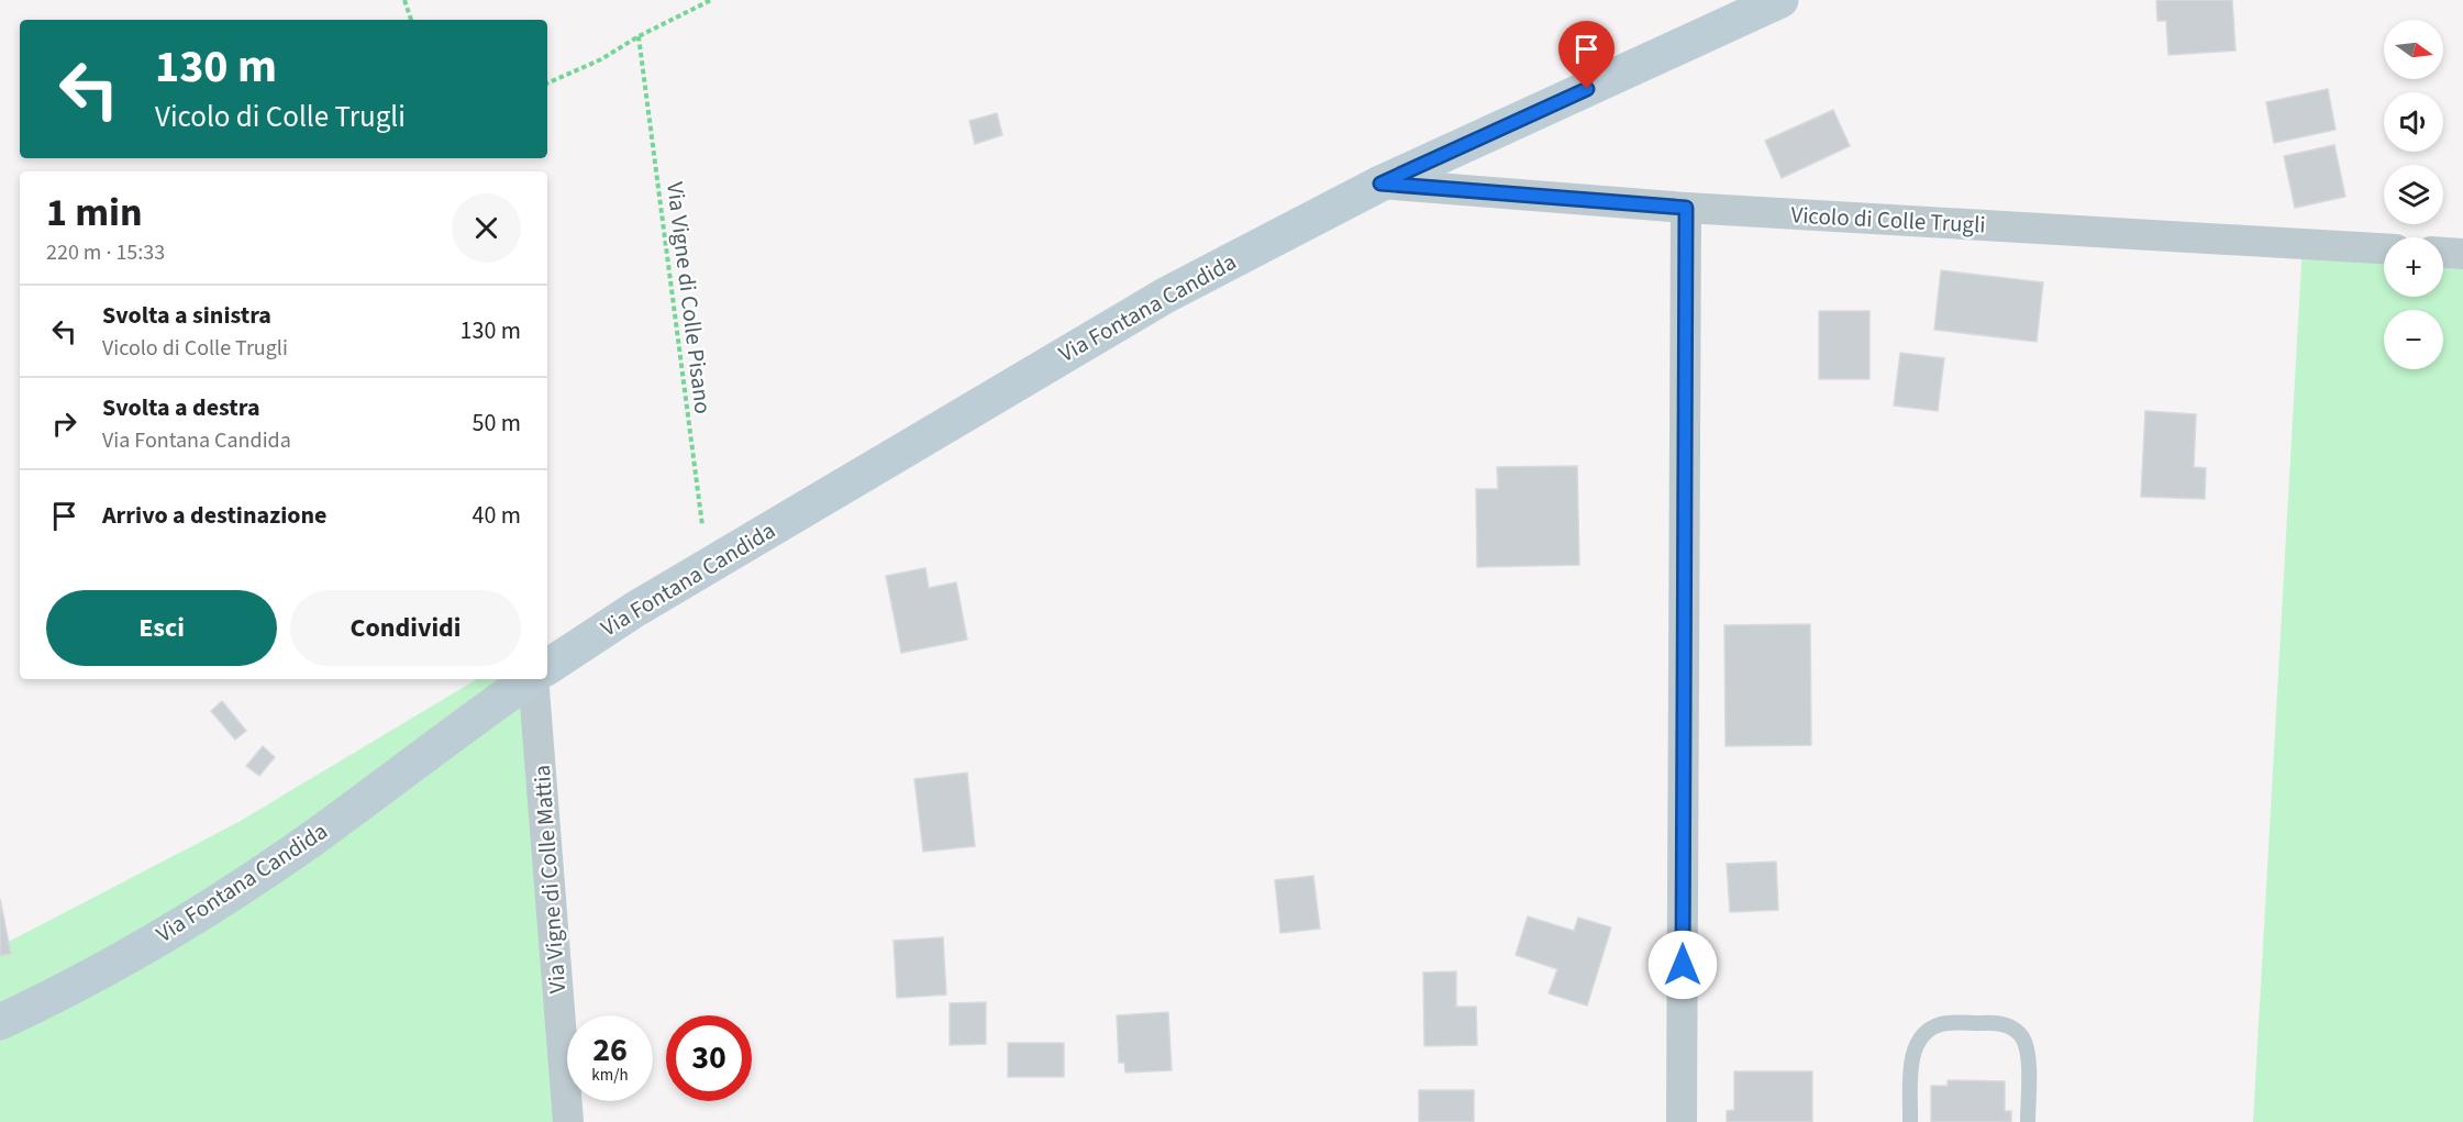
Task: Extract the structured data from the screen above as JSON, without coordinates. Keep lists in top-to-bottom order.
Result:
{
  "streets": {
    "main road": ["Via Fontana Candida"],
    "street": ["Vicolo di Colle Trugli", "Via Vigne di Colle Mattia"],
    "path": ["Via Vigne di Colle Pisano"]
  },
  "crossings": [
    ["Vicolo di Colle Trugli", "Via Fontana Candida"],
    ["Via Vigne di Colle Pisano", "Via Fontana Candida"]
  ],
  "north": "right",
  "page": {
    "map_buttons": ["+", "−"],
    "turn": ["130 m", "Vicolo di Colle Trugli"],
    "heading": ["1 min", "220 m · 15:33"],
    "list": [
      {
        "name": "Svolta a sinistra",
        "note": "Vicolo di Colle Trugli",
        "value": "130 m"
      },
      {
        "name": "Svolta a destra",
        "note": "Via Fontana Candida",
        "value": "50 m"
      },
      {
        "name": "Arrivo a destinazione",
        "value": "40 m"
      }
    ],
    "buttons": ["Esci", "Condividi"],
    "speed": "26 km/h",
    "limit": "30"
  }
}
